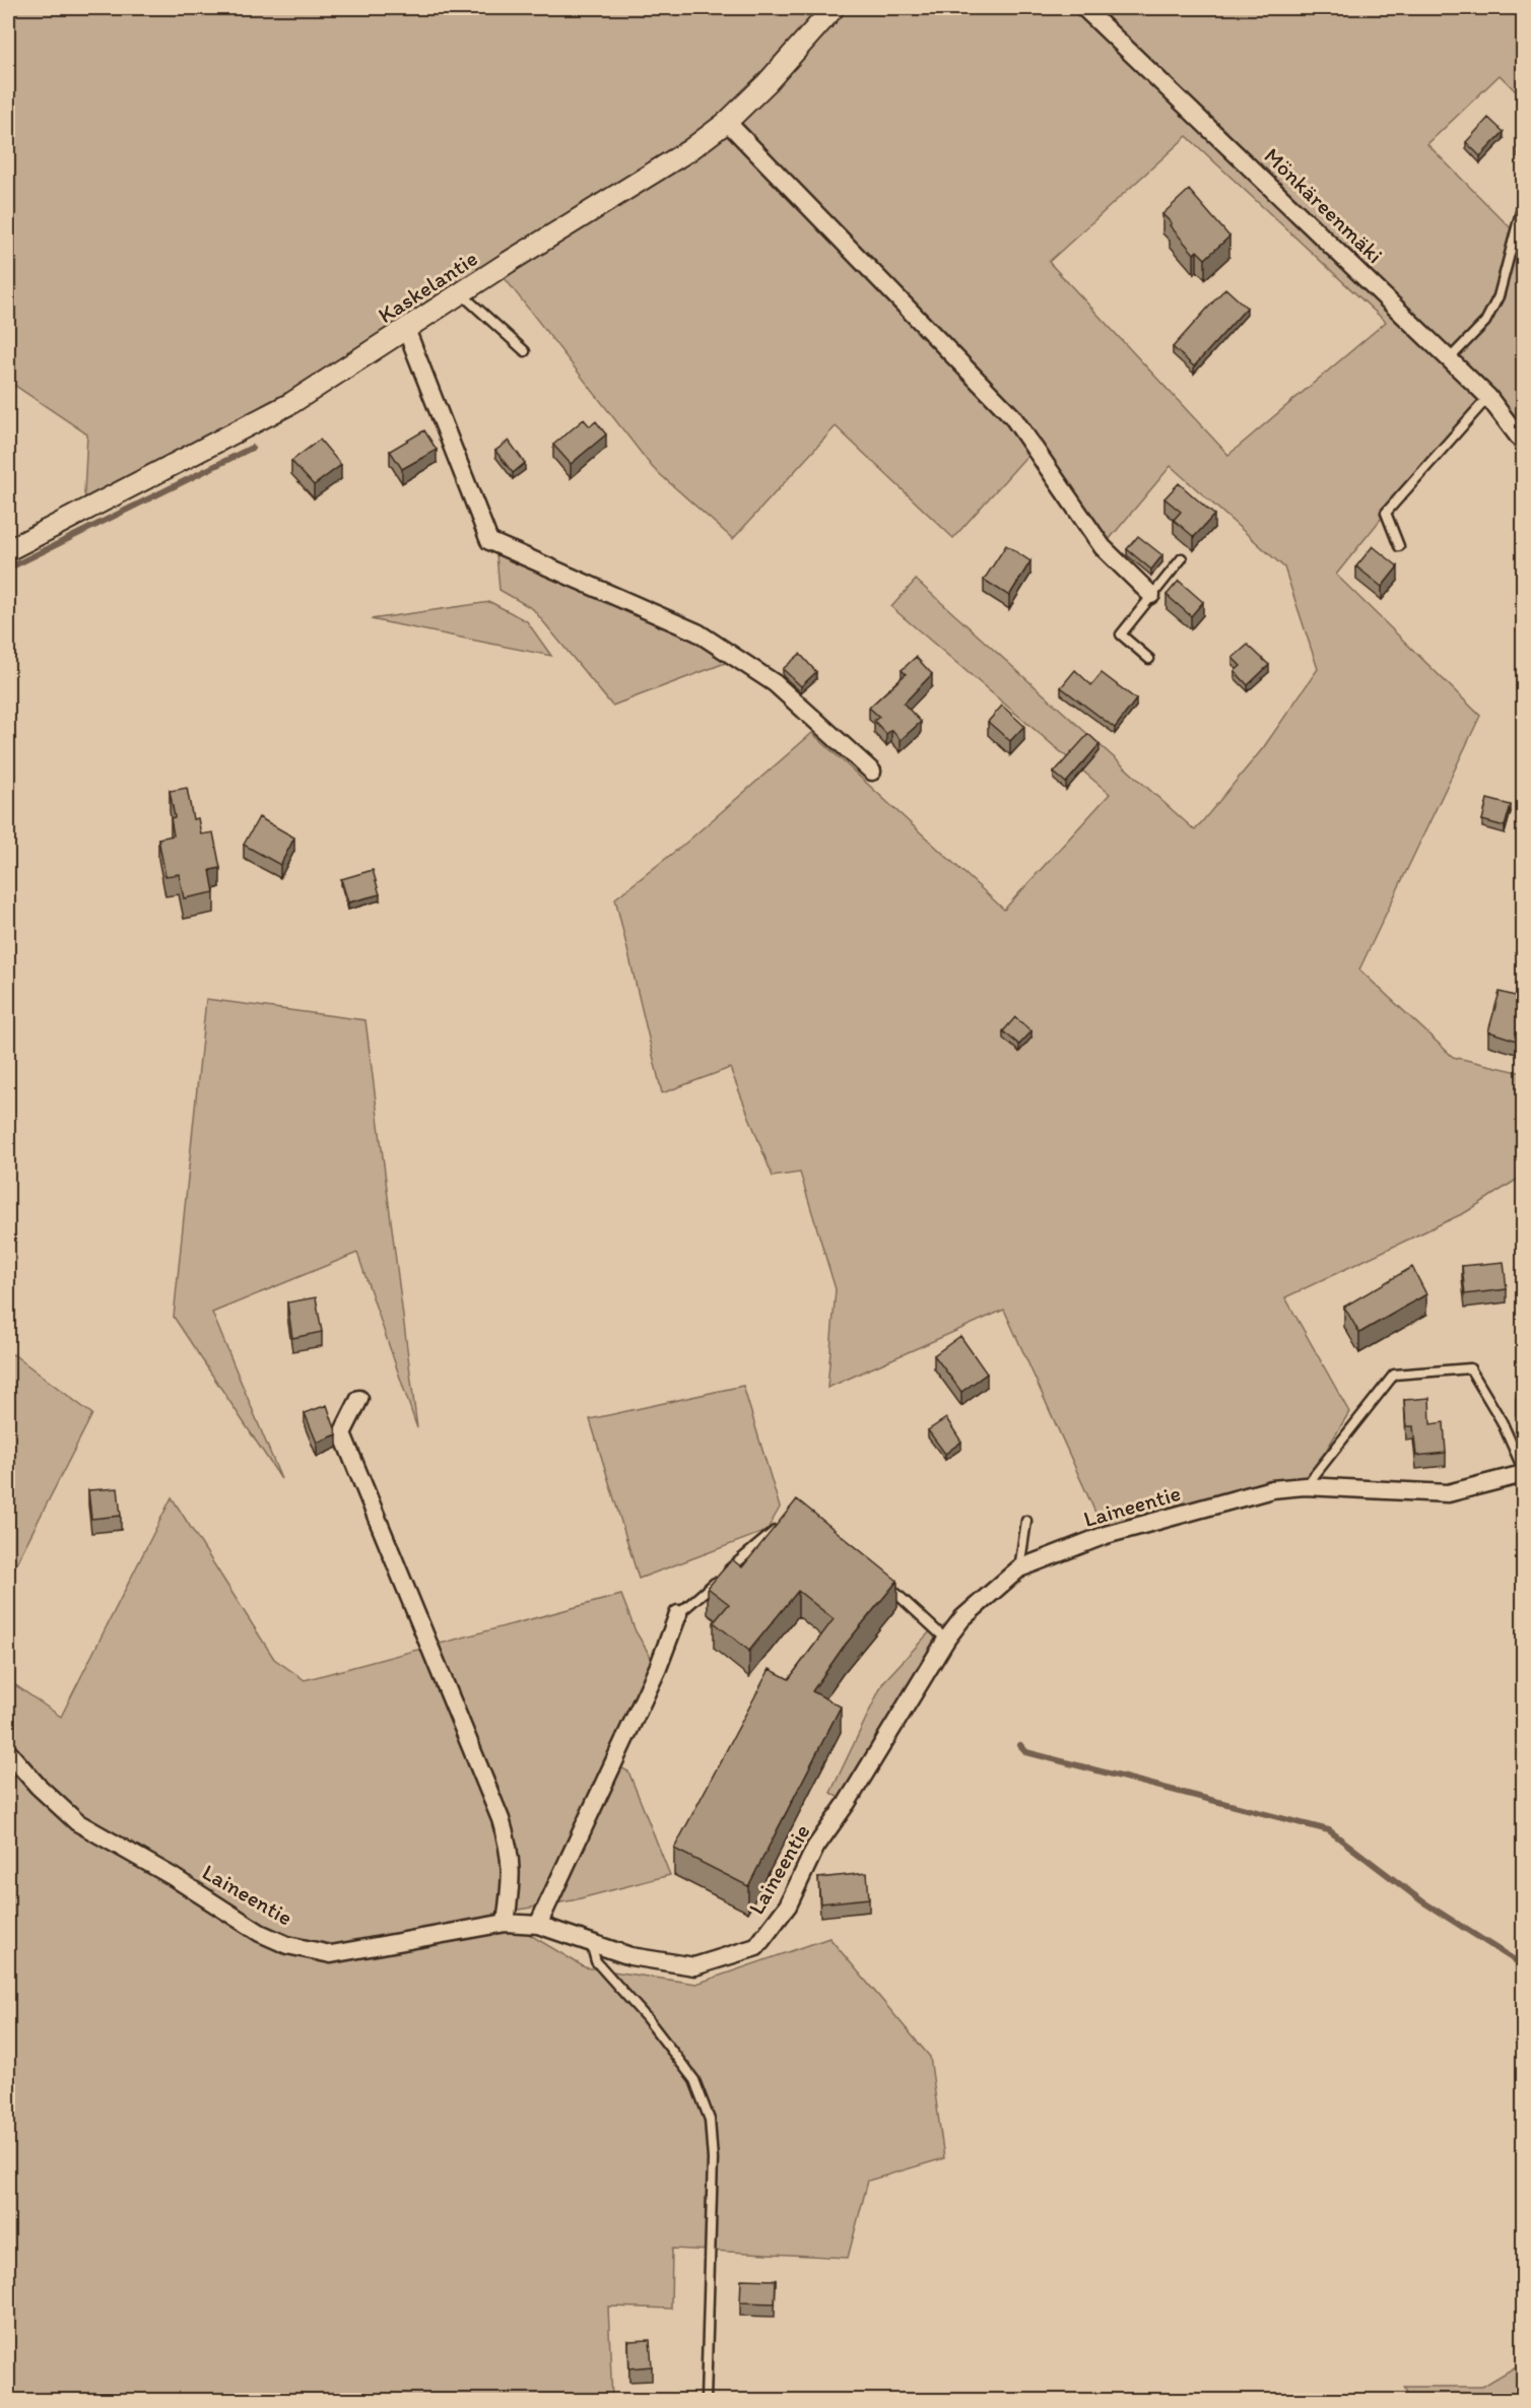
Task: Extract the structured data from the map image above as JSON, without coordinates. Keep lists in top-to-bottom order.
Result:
{
  "streets": {
    "street": ["Mönkäreenmäki", "Kaskelantie", "Laineentie"]
  }
}
